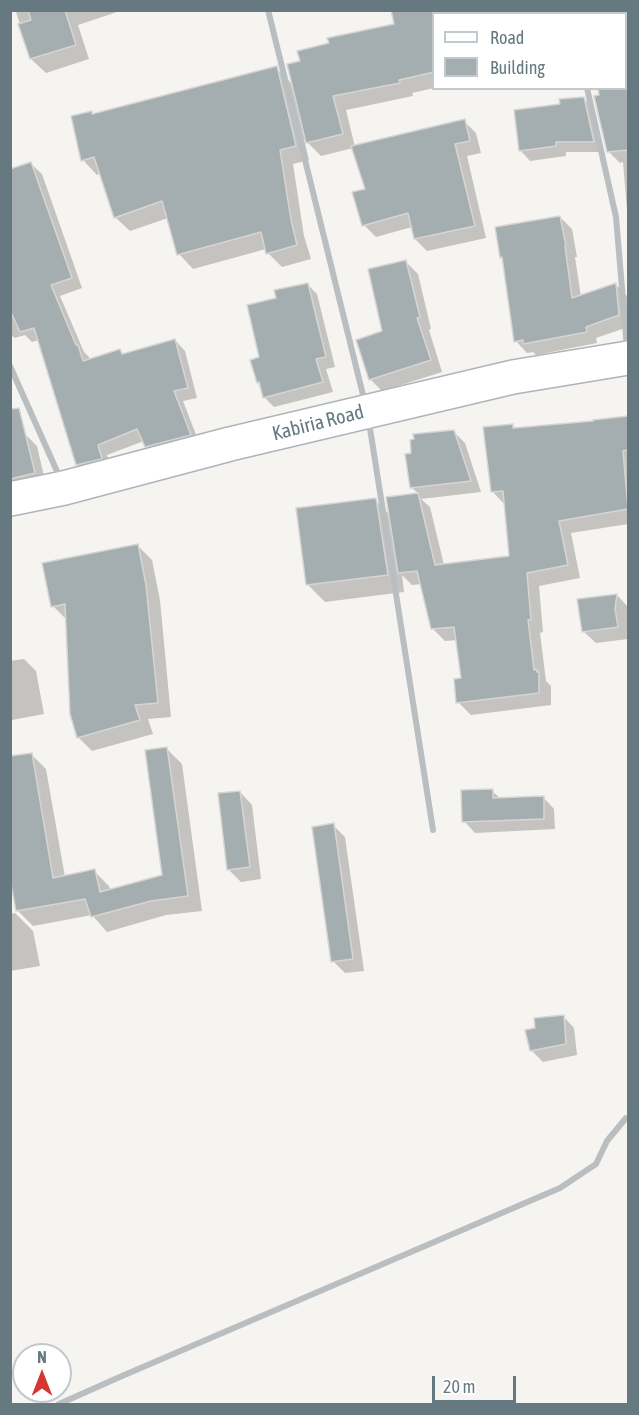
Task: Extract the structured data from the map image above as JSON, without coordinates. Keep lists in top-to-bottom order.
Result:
{
  "streets": {
    "main road": ["Kabiria Road"]
  },
  "legend": ["Road", "Building"],
  "scale_bar": "20 m",
  "north": "top"
}
